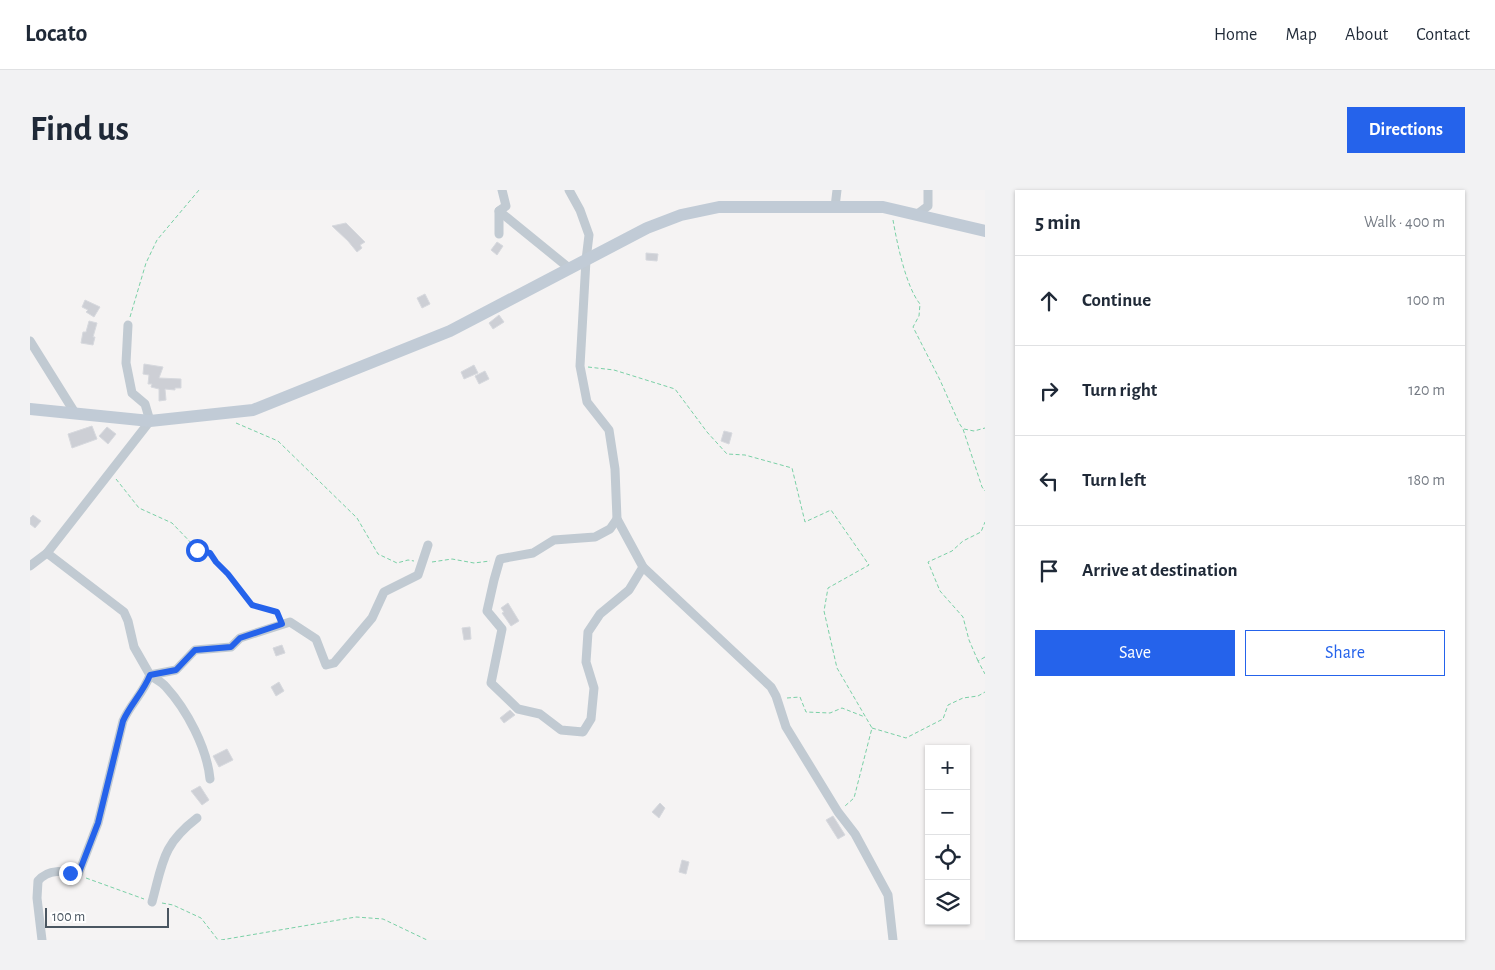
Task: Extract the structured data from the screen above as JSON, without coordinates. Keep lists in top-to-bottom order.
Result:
{
  "scale_bar": "100 m",
  "page": {
    "header": "Locato",
    "nav": [
      "Home",
      "Map",
      "About",
      "Contact"
    ],
    "buttons": [
      "Directions",
      ["Save", "Share"]
    ],
    "title": "Find us",
    "heading": ["5 min", "Walk · 400 m"],
    "list": [
      ["Continue", "100 m"],
      ["Turn right", "120 m"],
      ["Turn left", "180 m"],
      "Arrive at destination"
    ],
    "map_buttons": ["+", "−"],
    "scale": "100 m"
  }
}
